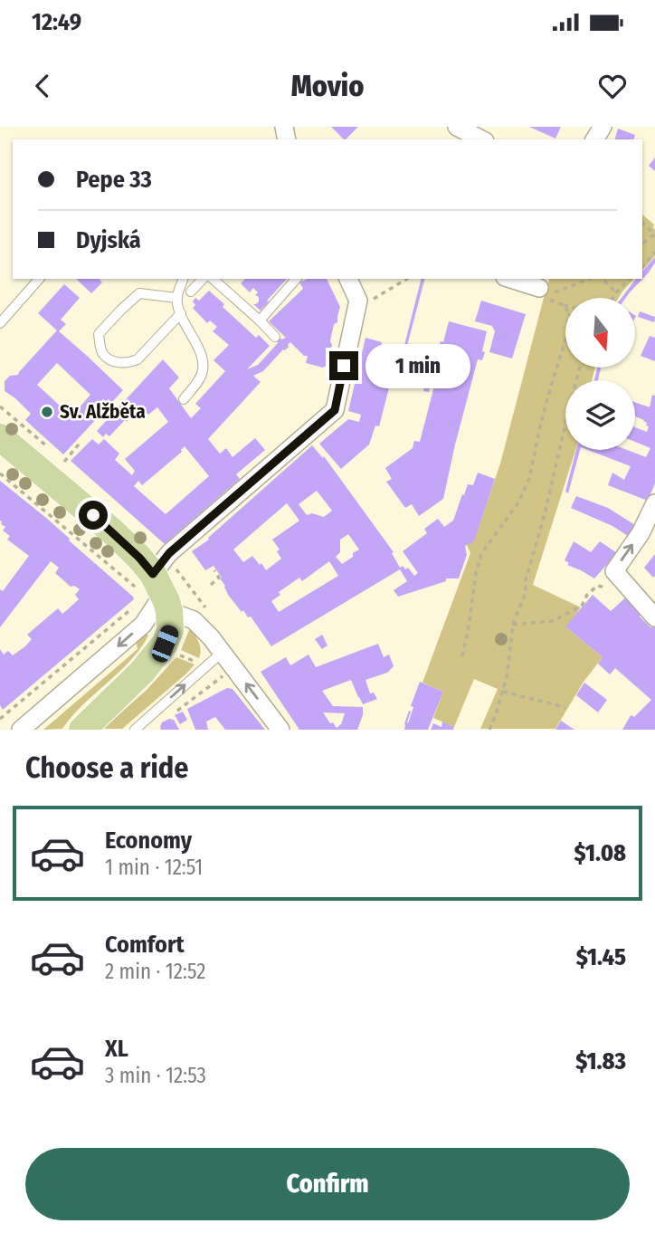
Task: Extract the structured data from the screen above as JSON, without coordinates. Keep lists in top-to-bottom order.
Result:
{
  "places": ["Sv. Alžběta"],
  "north": "bottom",
  "page": {
    "status": "12:49",
    "header": "Movio",
    "banner": ["Pepe 33", "Dyjská"],
    "bubble": "1 min",
    "heading": "Choose a ride",
    "list": [
      {
        "name": "Economy",
        "note": "1 min · 12:51",
        "value": "$1.08"
      },
      {
        "name": "Comfort",
        "note": "2 min · 12:52",
        "value": "$1.45"
      },
      {
        "name": "XL",
        "note": "3 min · 12:53",
        "value": "$1.83"
      }
    ],
    "buttons": "Confirm"
  }
}
